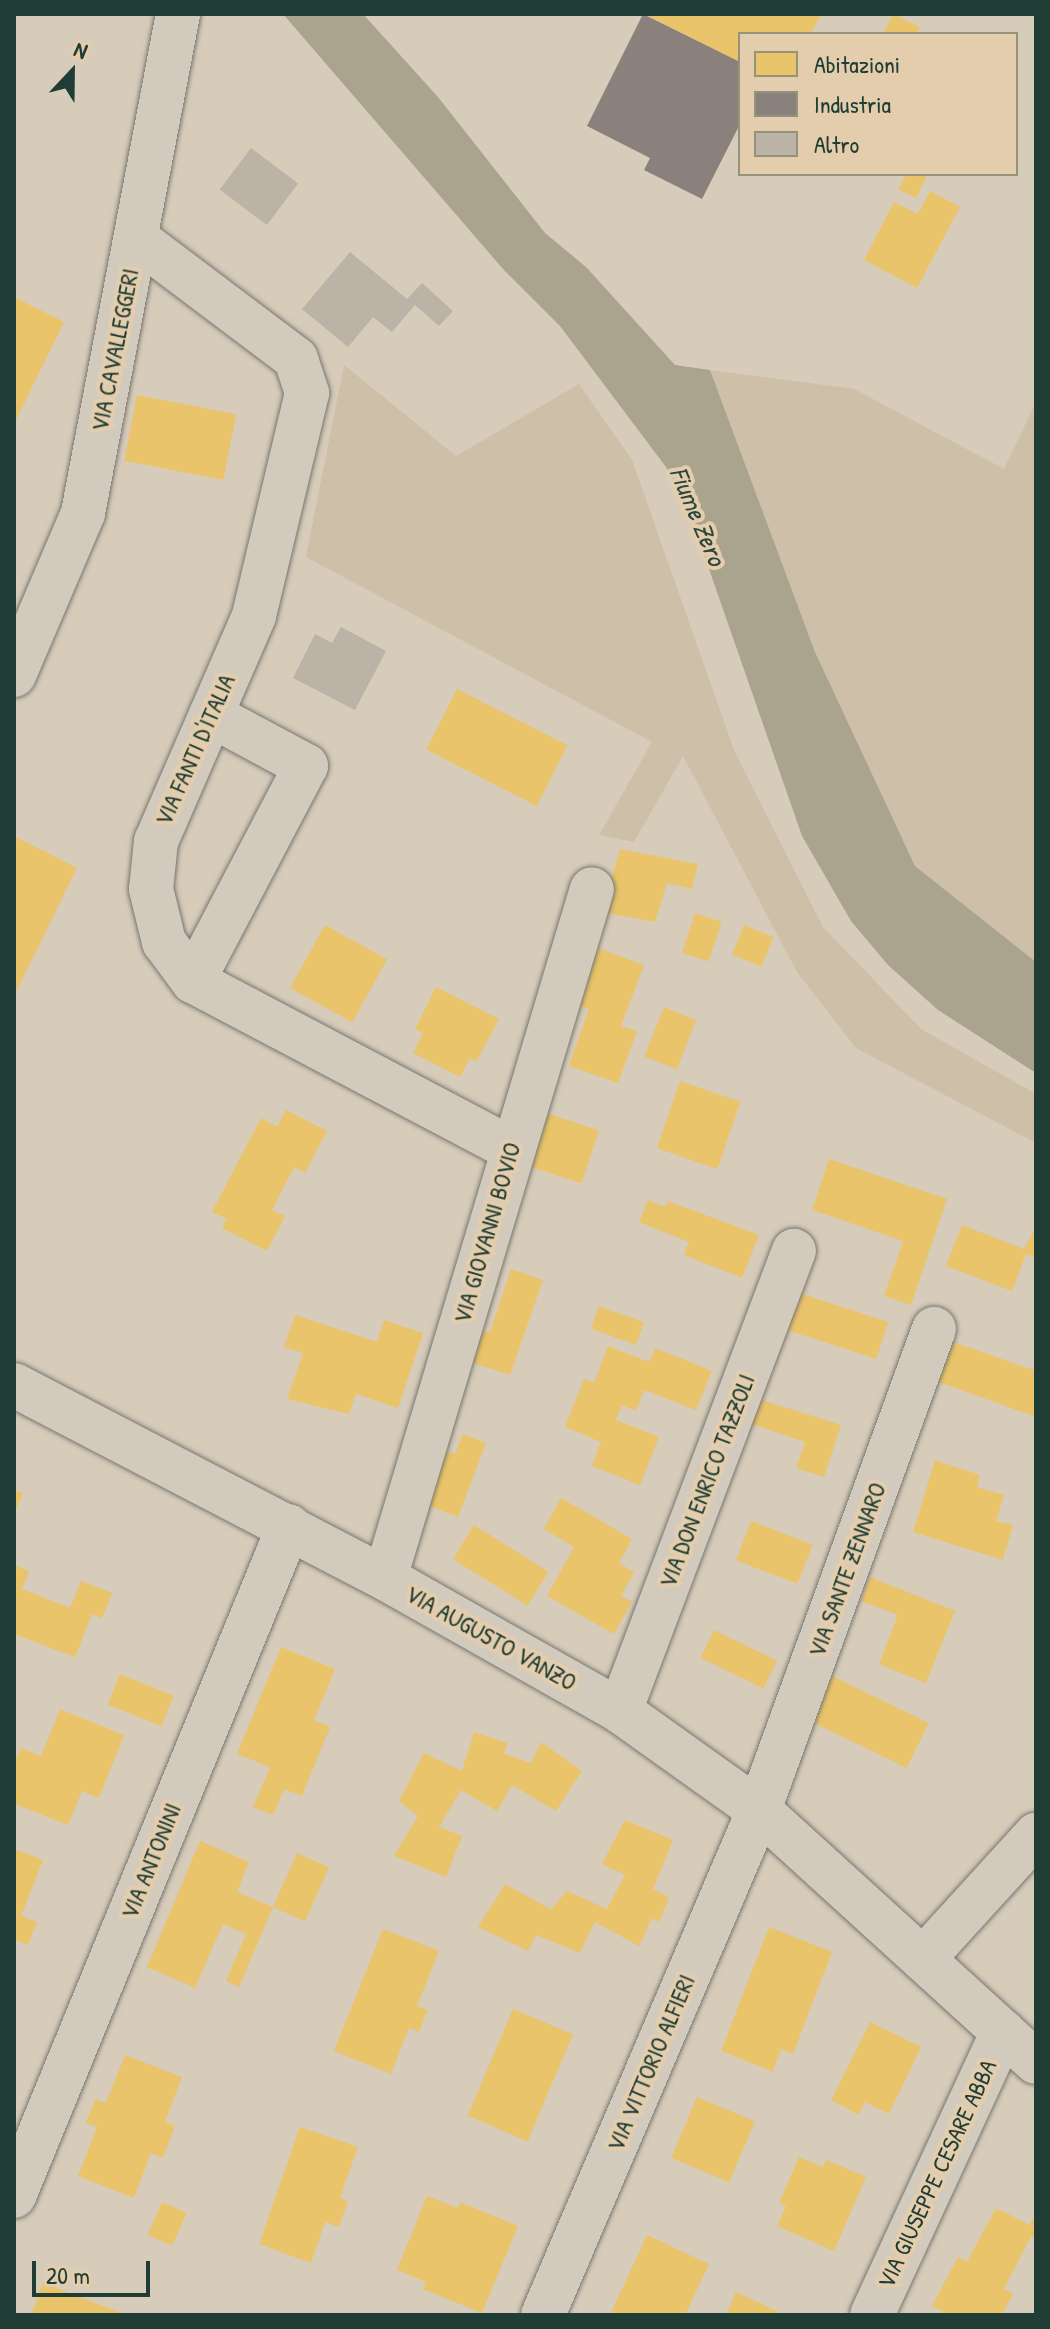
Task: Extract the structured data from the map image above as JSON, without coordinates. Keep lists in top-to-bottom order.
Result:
{
  "streets": {
    "street": [
      "VIA CAVALLEGGERI",
      "VIA FANTI D'ITALIA",
      "VIA GIOVANNI BOVIO",
      "VIA DON ENRICO TAZZOLI",
      "VIA SANTE ZENNARO",
      "VIA AUGUSTO VANZO",
      "VIA ANTONINI",
      "VIA VITTORIO ALFIERI",
      "VIA GIUSEPPE CESARE ABBA"
    ]
  },
  "crossings": [
    ["VIA CAVALLEGGERI", "VIA FANTI D'ITALIA"],
    ["VIA FANTI D'ITALIA", "VIA GIOVANNI BOVIO"],
    ["VIA GIOVANNI BOVIO", "VIA AUGUSTO VANZO"],
    ["VIA DON ENRICO TAZZOLI", "VIA AUGUSTO VANZO"],
    ["VIA SANTE ZENNARO", "VIA AUGUSTO VANZO"],
    ["VIA SANTE ZENNARO", "VIA VITTORIO ALFIERI"],
    ["VIA AUGUSTO VANZO", "VIA ANTONINI"],
    ["VIA AUGUSTO VANZO", "VIA VITTORIO ALFIERI"],
    ["VIA AUGUSTO VANZO", "VIA GIUSEPPE CESARE ABBA"]
  ],
  "water": ["Fiume Zero"],
  "legend": ["Abitazioni", "Industria", "Altro"],
  "scale_bar": "20 m",
  "north": "top"
}
